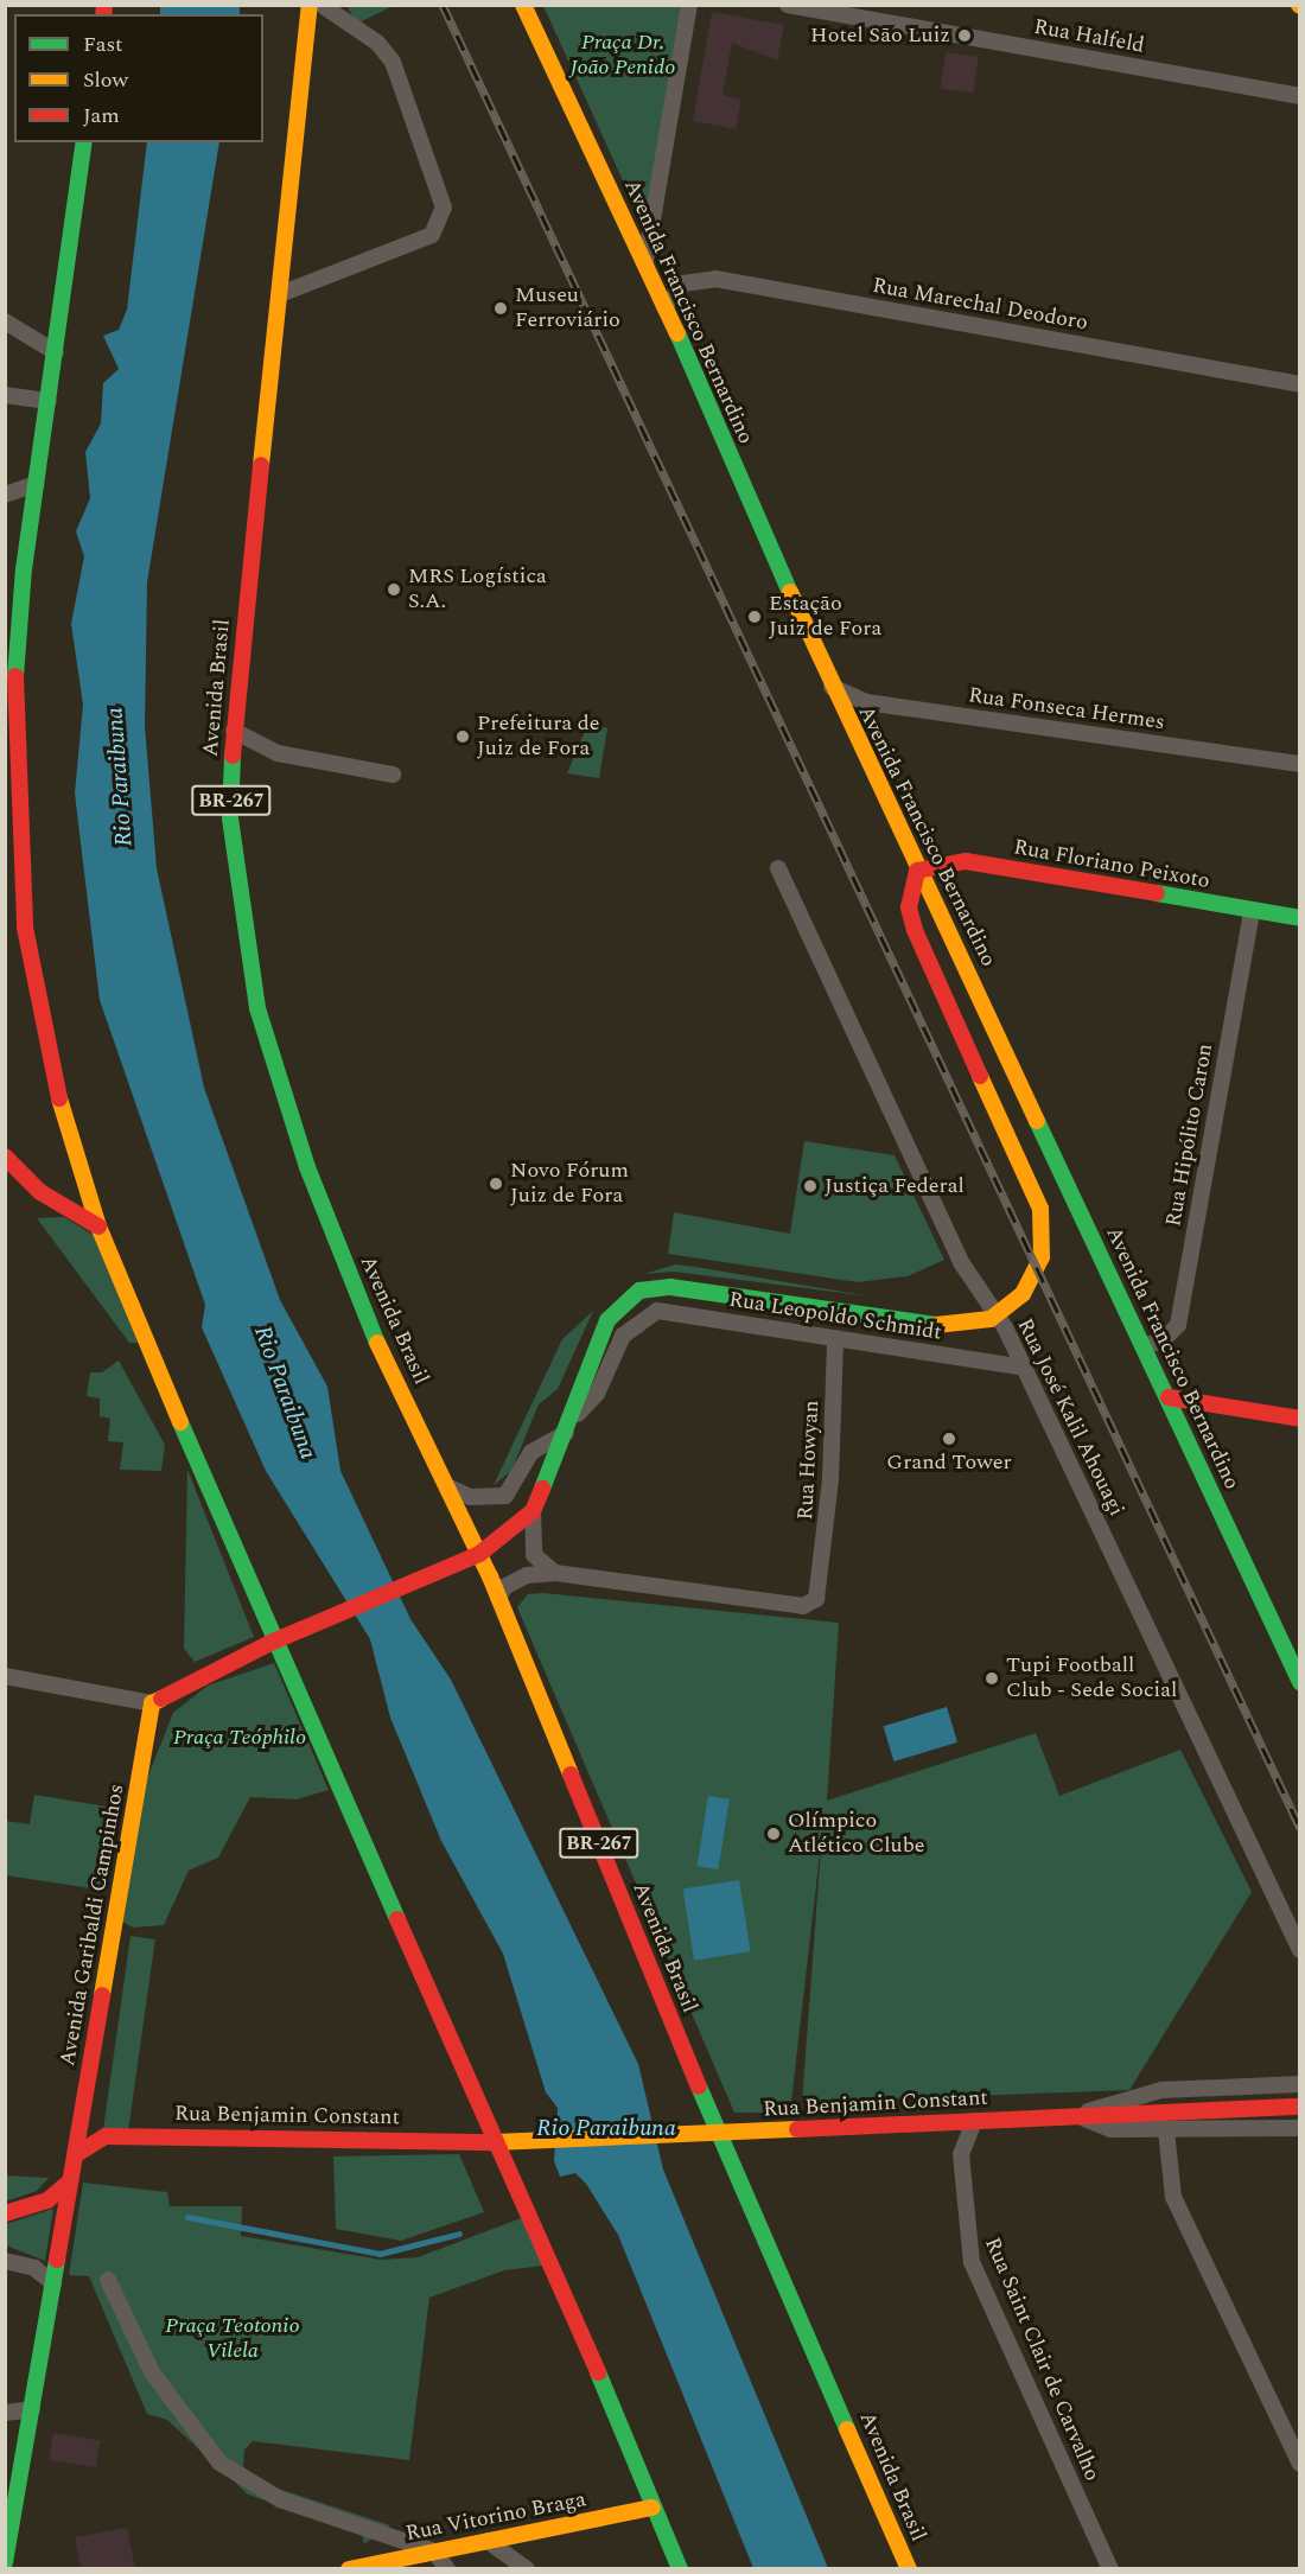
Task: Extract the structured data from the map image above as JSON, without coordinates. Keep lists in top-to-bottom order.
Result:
{
  "streets": {
    "main road": [
      "Avenida Francisco Bernardino",
      "Avenida Brasil",
      "BR-267",
      "Rua Floriano Peixoto",
      "Avenida Garibaldi Campinhos",
      "Rua Benjamin Constant",
      "Rua Vitorino Braga"
    ],
    "street": [
      "Rua Halfeld",
      "Rua Marechal Deodoro",
      "Rua Fonseca Hermes",
      "Rua Hipólito Caron",
      "Rua Leopoldo Schmidt",
      "Rua José Kalil Ahouagi",
      "Rua Howyan",
      "Rua Saint Clair de Carvalho"
    ]
  },
  "crossings": [
    ["Rua Marechal Deodoro", "Avenida Francisco Bernardino"],
    ["Avenida Francisco Bernardino", "Rua Fonseca Hermes"],
    ["Avenida Francisco Bernardino", "Rua Floriano Peixoto"],
    ["Avenida Francisco Bernardino", "Rua Hipólito Caron"],
    ["Avenida Brasil", "Rua Benjamin Constant"],
    ["Rua Floriano Peixoto", "Rua Hipólito Caron"],
    ["Rua Leopoldo Schmidt", "Rua José Kalil Ahouagi"],
    ["Rua Leopoldo Schmidt", "Rua Howyan"],
    ["Rua Benjamin Constant", "Rua Saint Clair de Carvalho"]
  ],
  "water": ["Rio Paraibuna"],
  "parks": ["Praça Dr. João Penido", "Praça Teóphilo", "Praça Teotonio Vilela"],
  "places": [
    "Hotel São Luiz",
    "Museu Ferroviário",
    "MRS Logística S.A.",
    "Estação Juiz de Fora",
    "Prefeitura de Juiz de Fora",
    "Novo Fórum Juiz de Fora",
    "Justiça Federal",
    "Grand Tower",
    "Tupi Football Club - Sede Social",
    "Olímpico Atlético Clube"
  ],
  "legend": ["Fast", "Slow", "Jam"]
}
